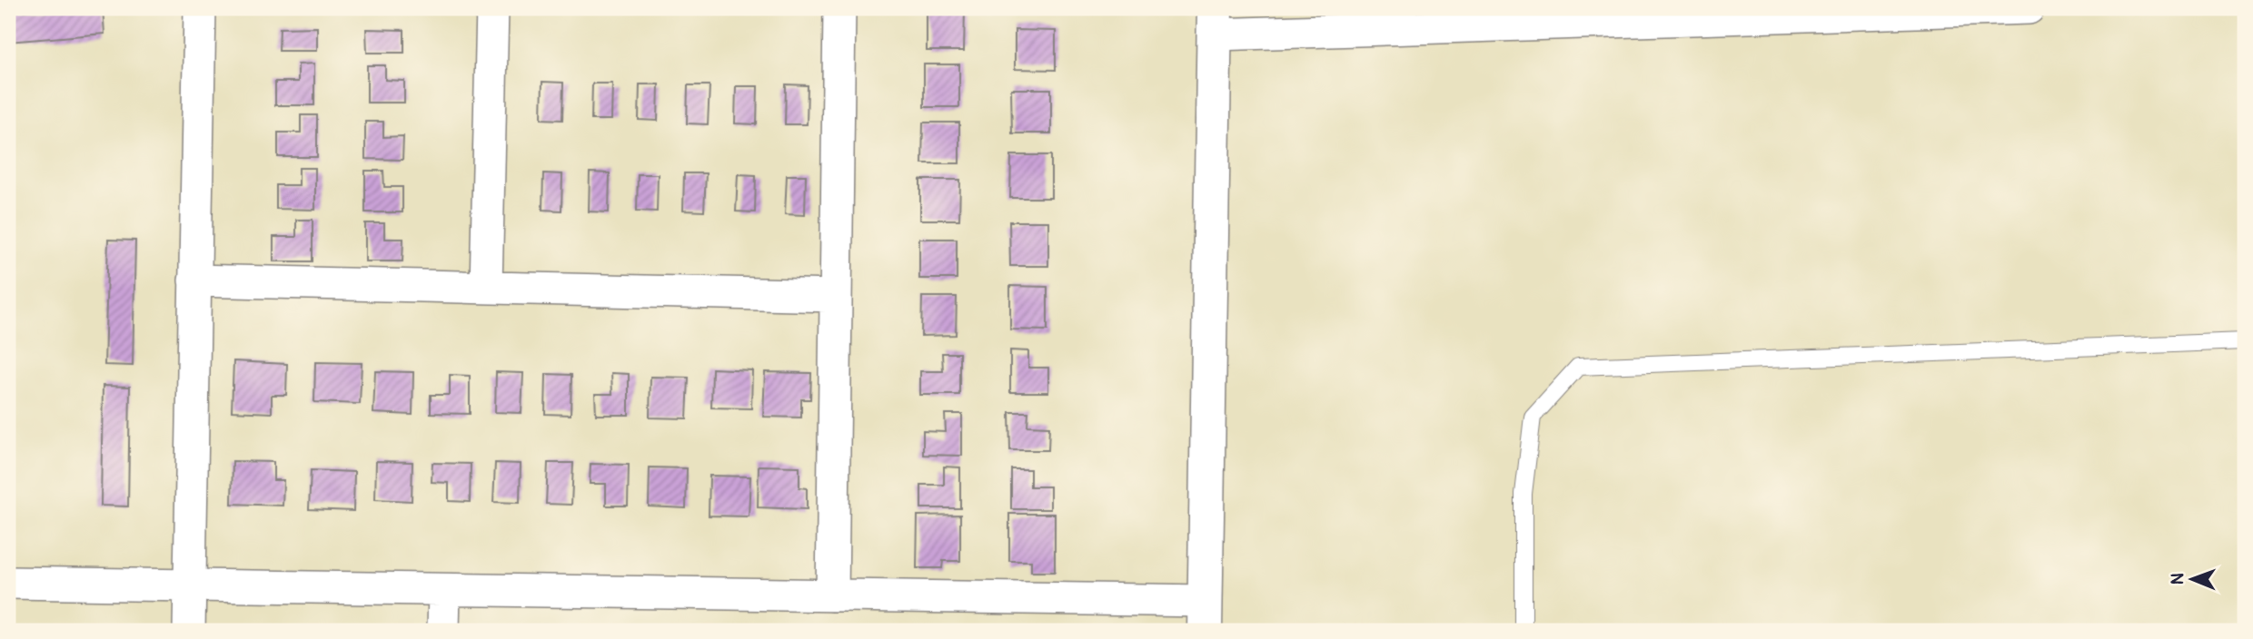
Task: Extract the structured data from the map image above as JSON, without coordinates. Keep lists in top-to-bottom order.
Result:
{
  "north": "left"
}
